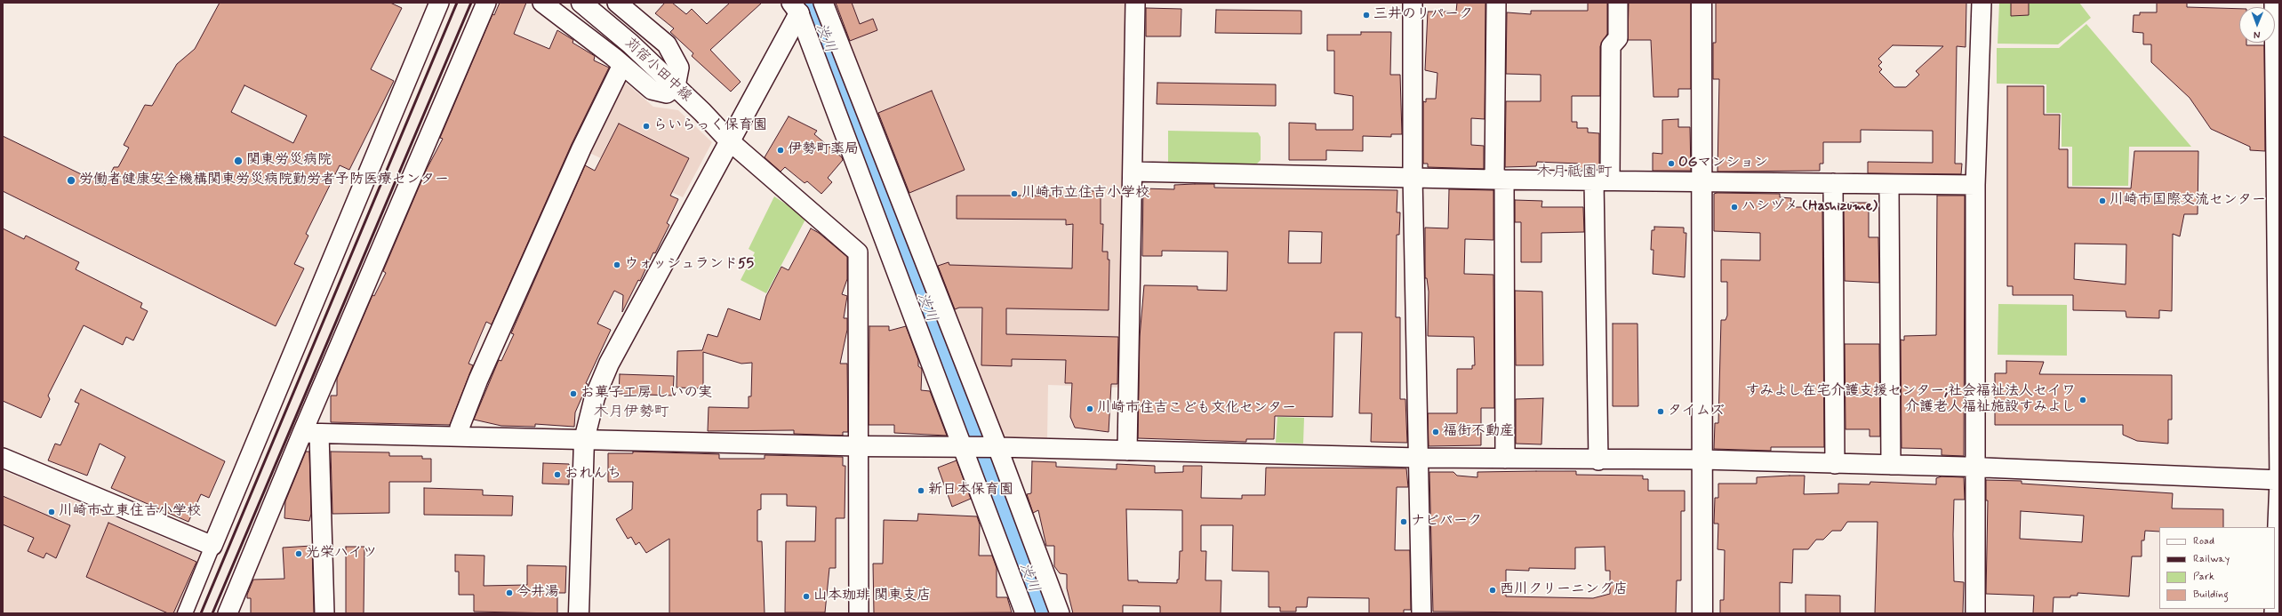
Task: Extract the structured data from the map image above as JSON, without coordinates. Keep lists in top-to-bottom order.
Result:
{
  "streets": {
    "street": ["苅宿小田中線"]
  },
  "districts": ["木月祗園町", "木月伊勢町"],
  "water": ["渋川"],
  "places": [
    "三井のリパーク",
    "らいらっく保育園",
    "伊勢町薬局",
    "関東労災病院",
    "OGマンション",
    "労働者健康安全機構関東労災病院勤労者予防医療センター",
    "川崎市立住吉小学校",
    "川崎市国際交流センター",
    "ハシヅメ (Hashizume)",
    "ウォッシュランド55",
    "お菓子工房 しいの実",
    "すみよし在宅介護支援センター;社会福祉法人セイワ 介護老人福祉施設すみよし",
    "川崎市住吉こども文化センター",
    "タイムズ",
    "福街不動産",
    "おれんち",
    "新日本保育園",
    "川崎市立東住吉小学校",
    "ナビパーク",
    "光栄ハイツ",
    "西川クリーニング店",
    "今井湯",
    "山本珈琲 関東支店"
  ],
  "legend": [
    "Road",
    "Railway",
    "Park",
    "Building"
  ],
  "north": "bottom"
}
